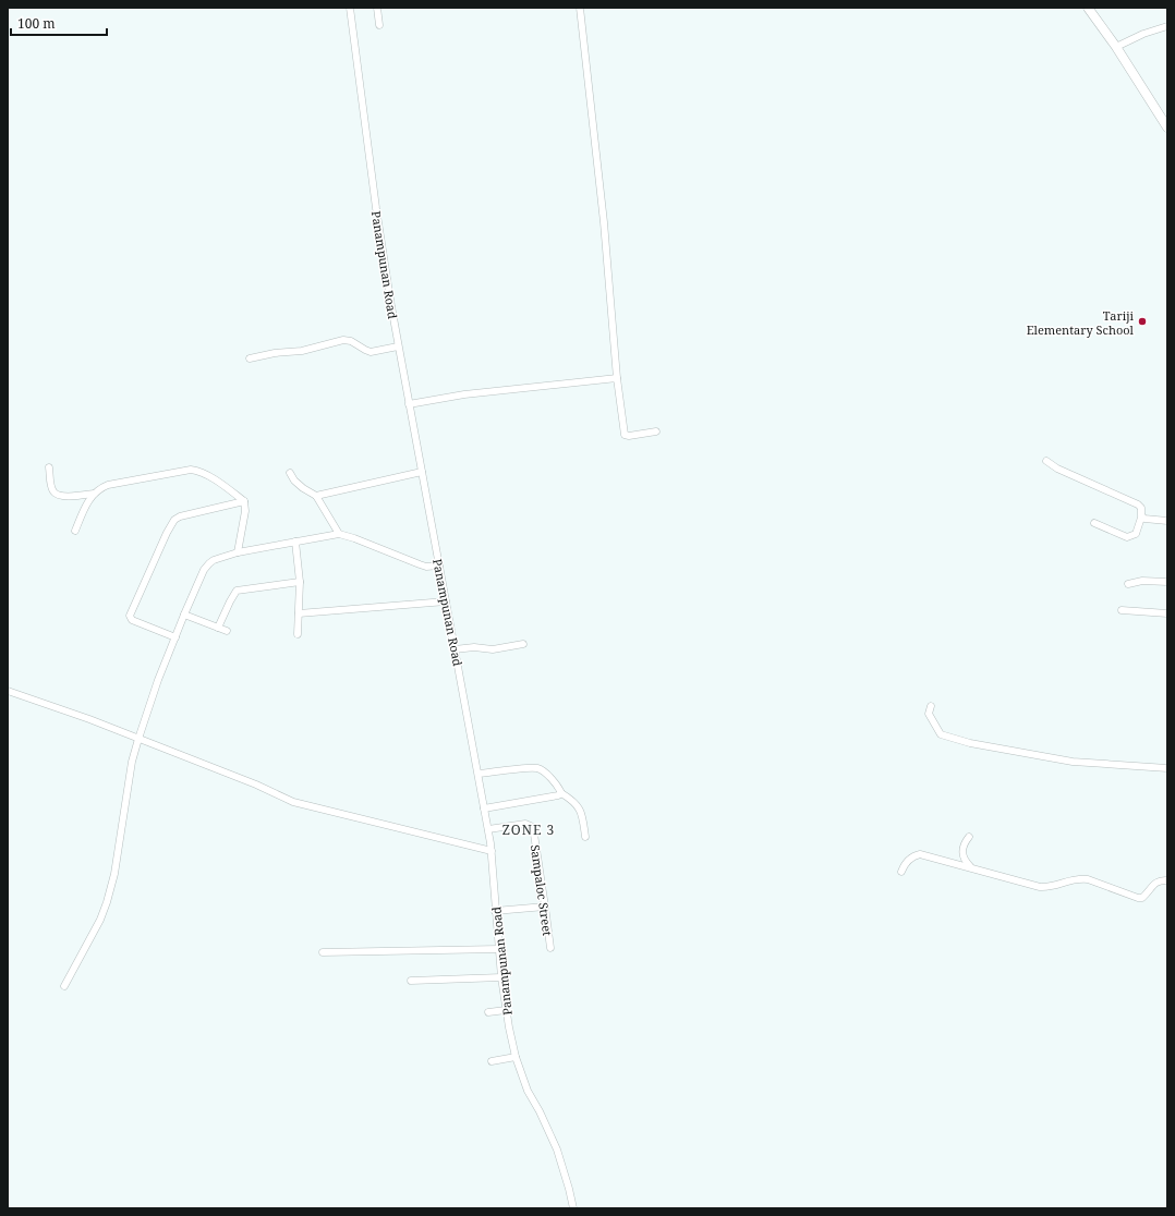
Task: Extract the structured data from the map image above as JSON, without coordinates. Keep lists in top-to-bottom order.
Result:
{
  "streets": {
    "street": ["Panampunan Road", "Sampaloc Street"]
  },
  "crossings": [
    ["Panampunan Road", "Sampaloc Street"]
  ],
  "districts": ["ZONE 3"],
  "places": ["Tariji Elementary School"],
  "scale_bar": "100 m"
}
